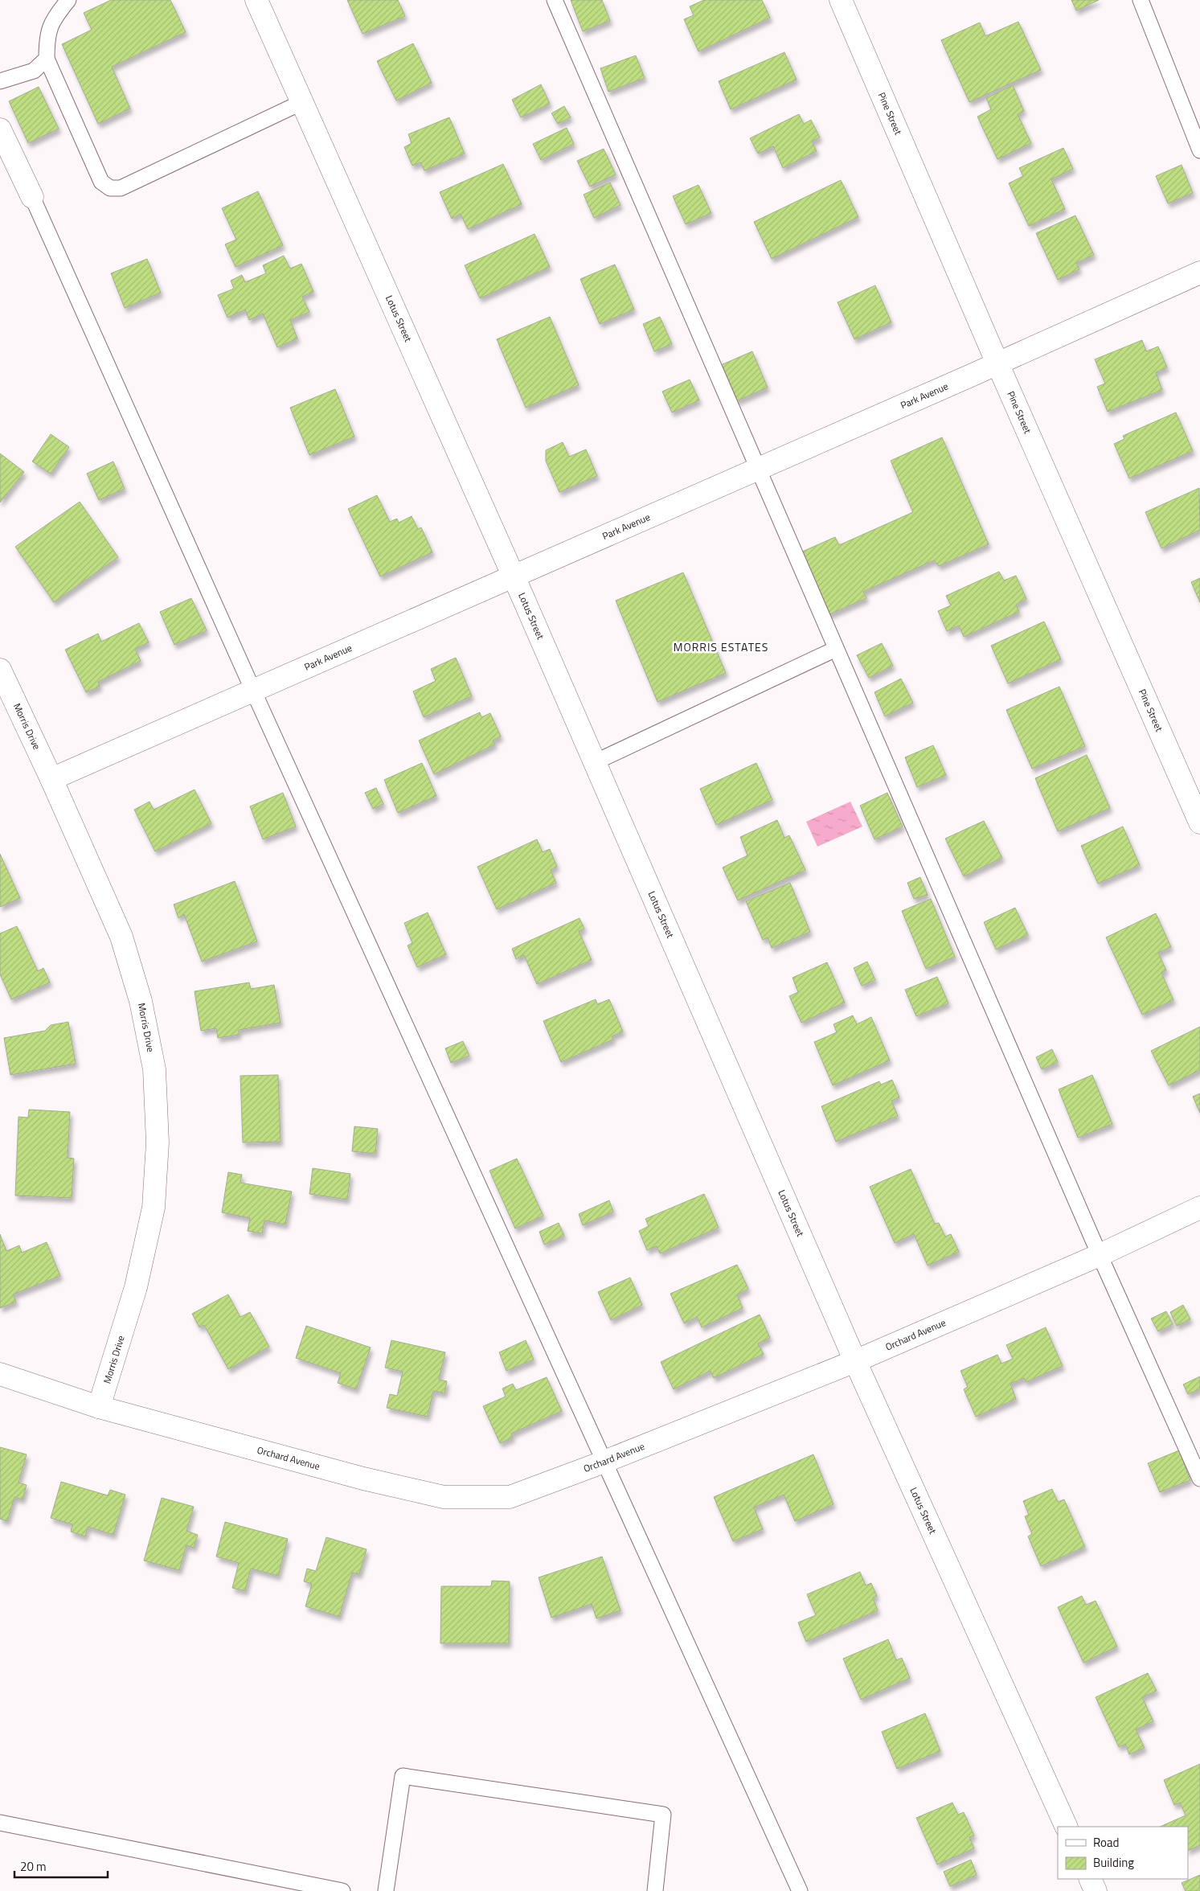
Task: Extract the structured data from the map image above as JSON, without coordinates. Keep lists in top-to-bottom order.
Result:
{
  "streets": {
    "street": [
      "Pine Street",
      "Lotus Street",
      "Park Avenue",
      "Morris Drive",
      "Orchard Avenue"
    ]
  },
  "crossings": [
    ["Pine Street", "Park Avenue"],
    ["Lotus Street", "Park Avenue"],
    ["Lotus Street", "Orchard Avenue"],
    ["Park Avenue", "Morris Drive"],
    ["Morris Drive", "Orchard Avenue"]
  ],
  "districts": ["MORRIS ESTATES"],
  "legend": ["Road", "Building"],
  "scale_bar": "20 m"
}
